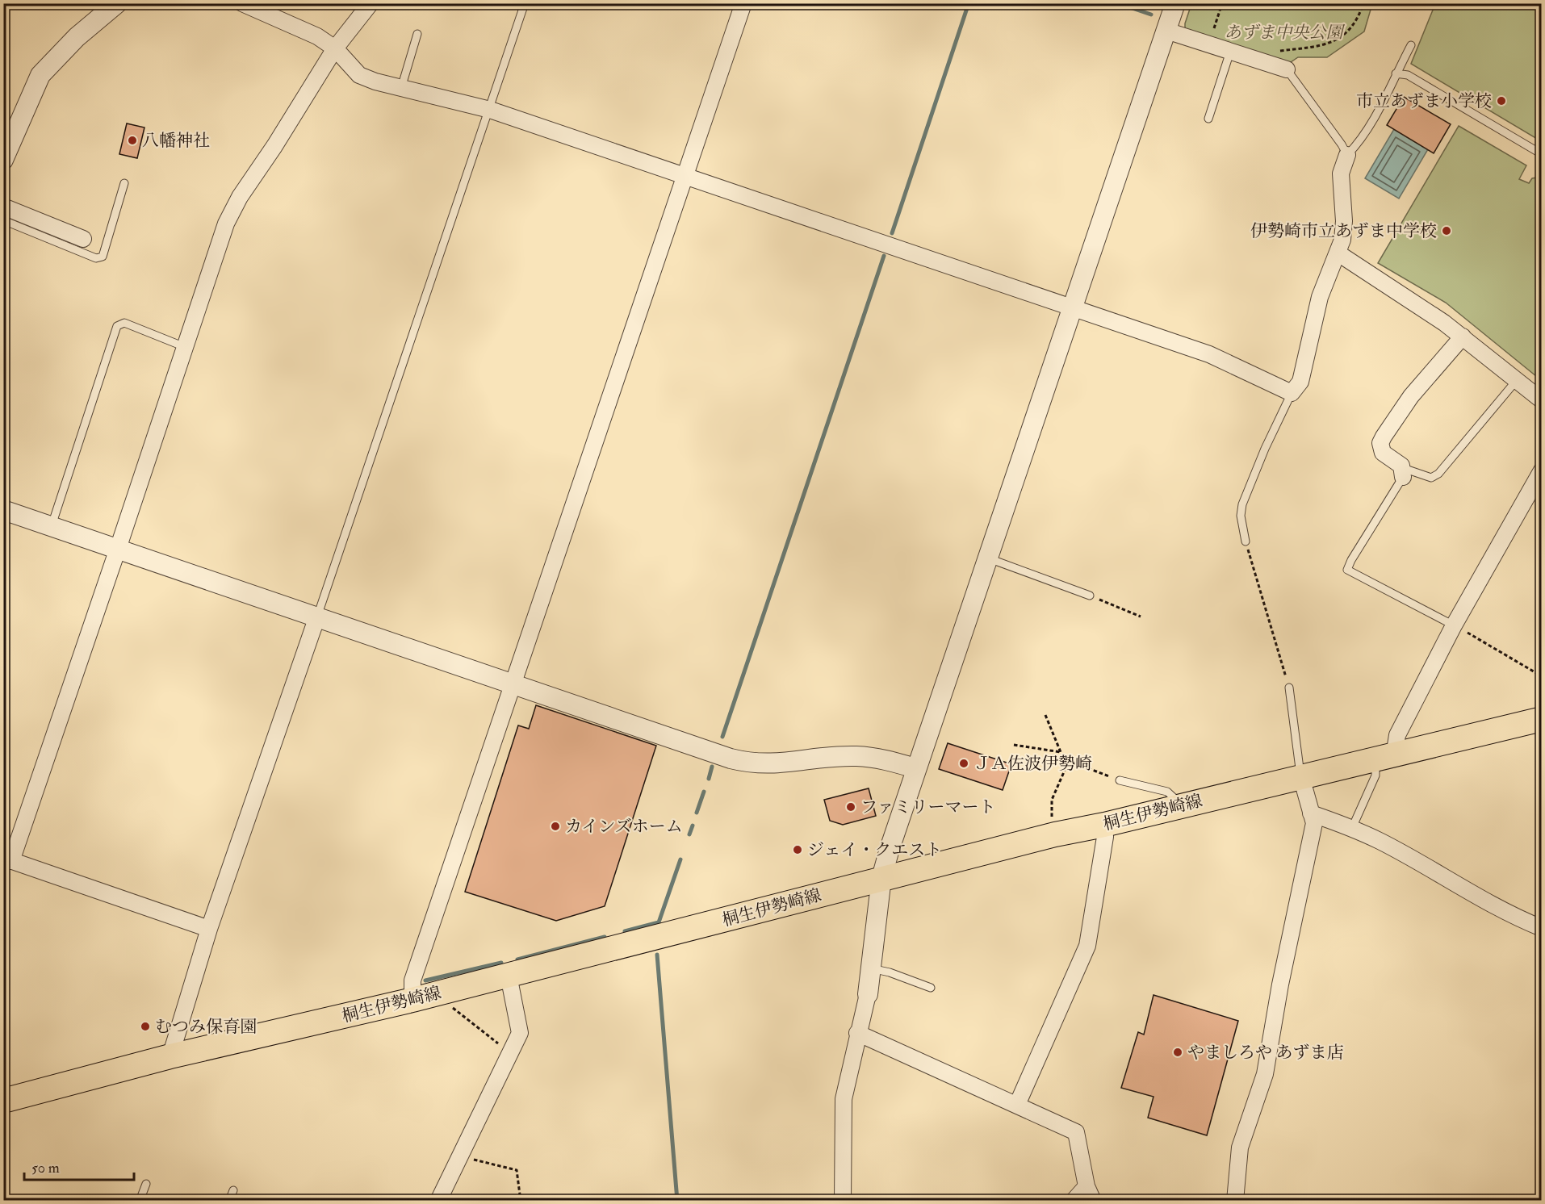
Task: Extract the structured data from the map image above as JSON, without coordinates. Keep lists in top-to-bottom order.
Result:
{
  "streets": {
    "main road": ["桐生伊勢崎線"]
  },
  "parks": ["あずま中央公園"],
  "places": [
    "市立あずま小学校",
    "八幡神社",
    "伊勢崎市立あずま中学校",
    "ＪＡ佐波伊勢崎",
    "ファミリーマート",
    "カインズホーム",
    "ジェイ・クエスト",
    "むつみ保育園",
    "やましろや あずま店"
  ],
  "scale_bar": "50 m"
}
